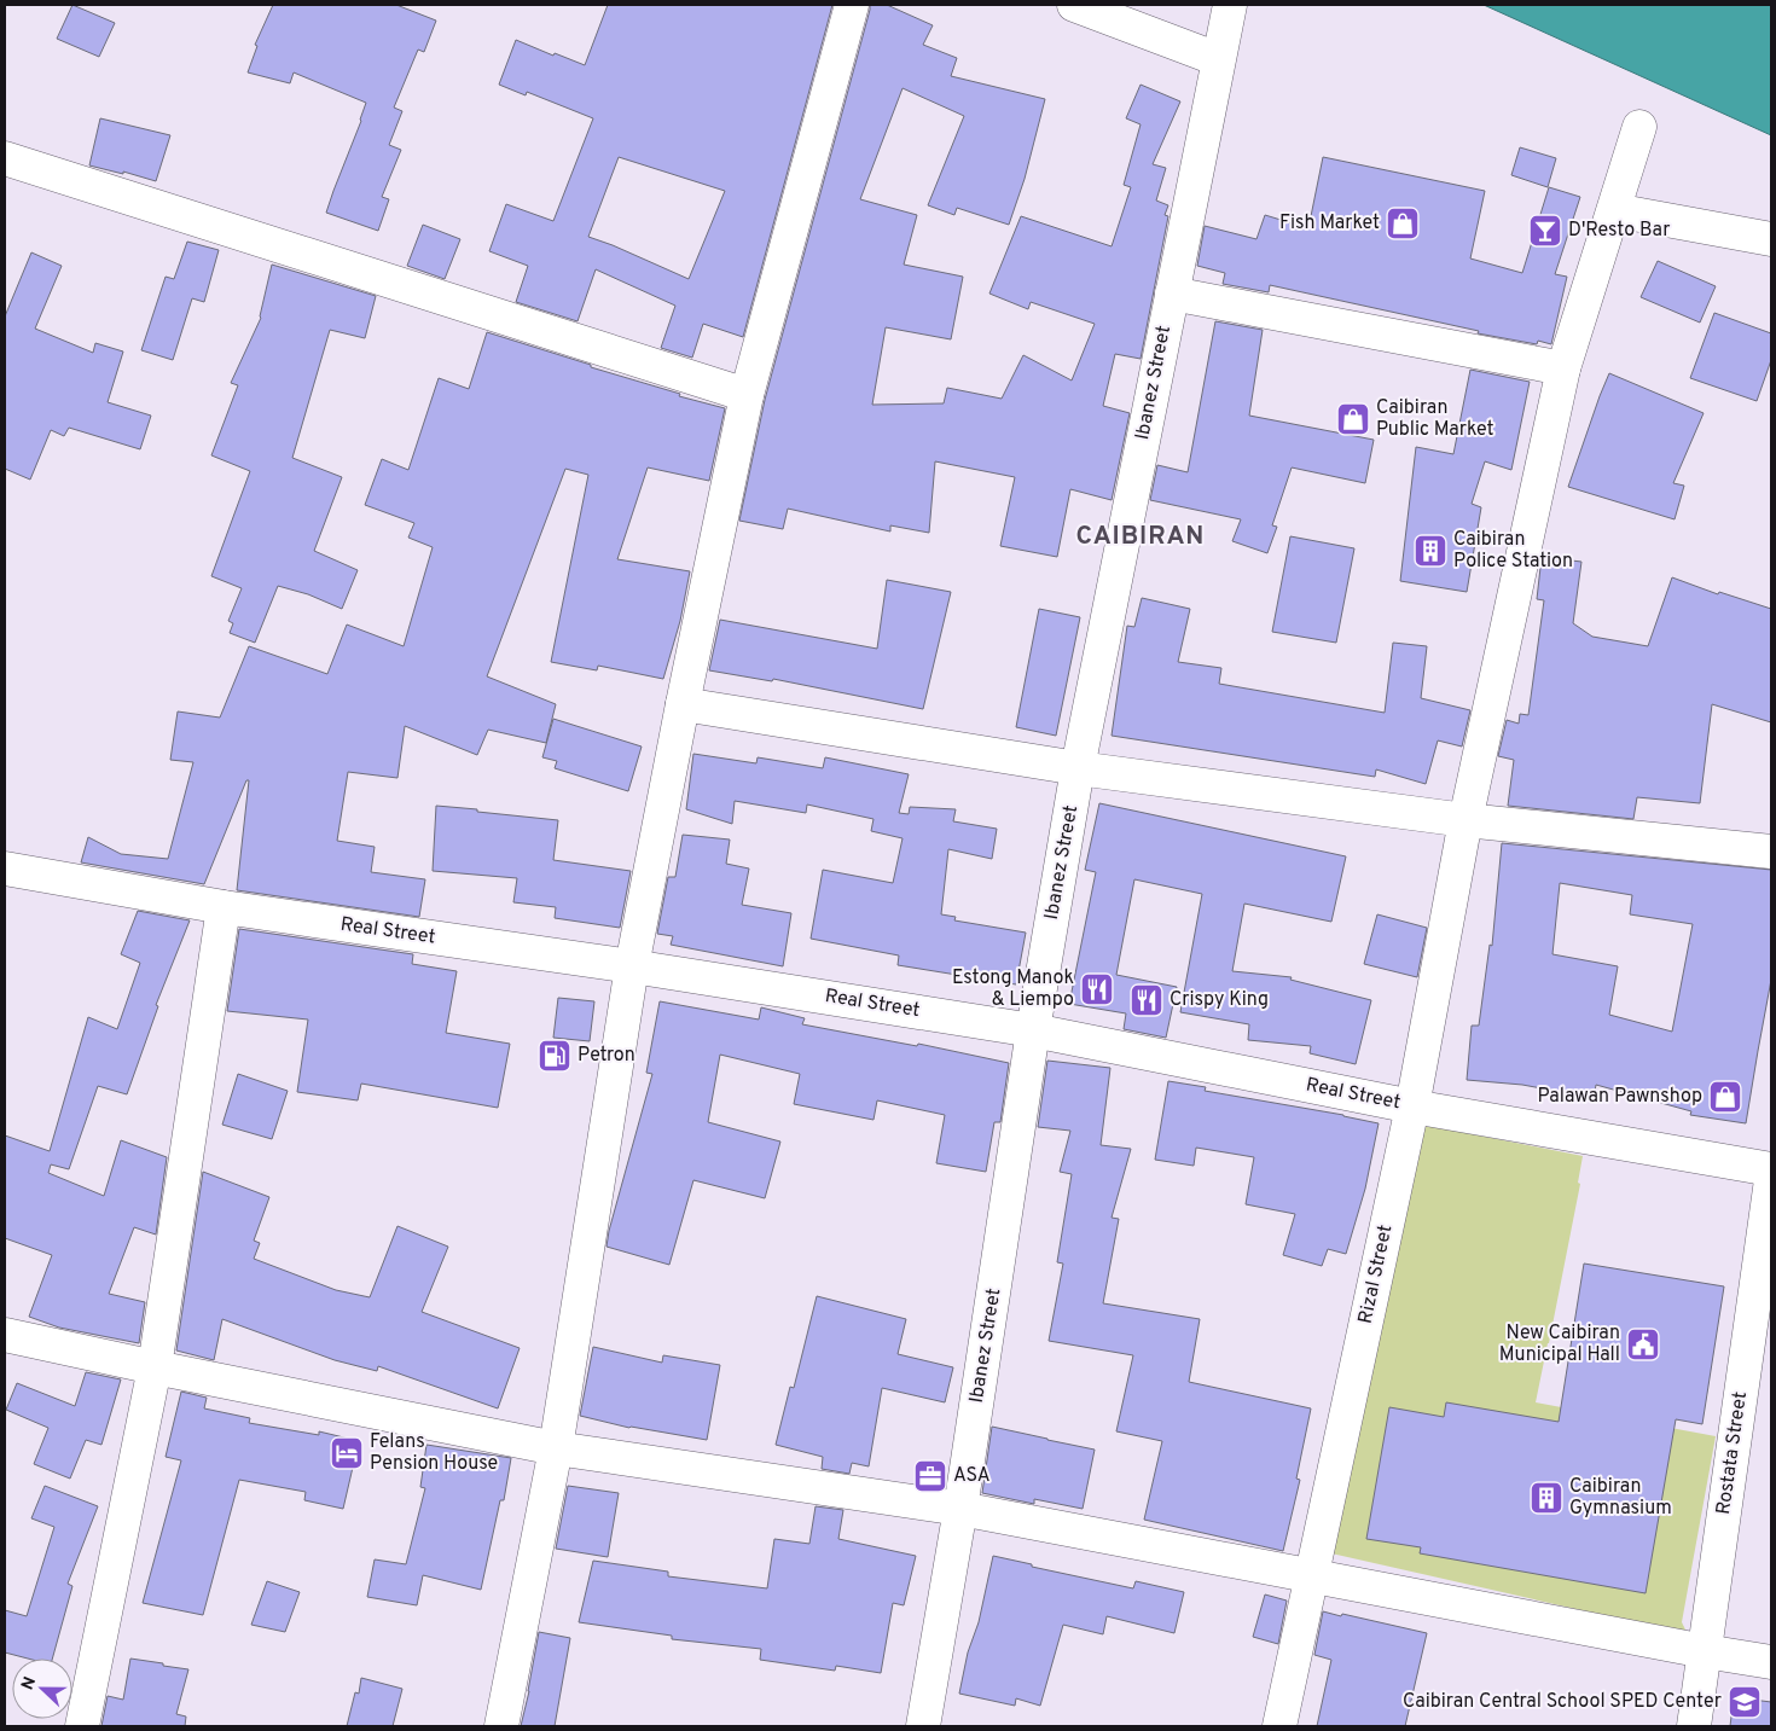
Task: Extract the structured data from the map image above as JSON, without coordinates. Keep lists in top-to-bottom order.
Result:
{
  "streets": {
    "street": [
      "Ibanez Street",
      "Real Street",
      "Rizal Street",
      "Rostata Street"
    ]
  },
  "crossings": [
    ["Ibanez Street", "Real Street"],
    ["Real Street", "Rizal Street"]
  ],
  "districts": ["CAIBIRAN"],
  "places": {
    "shop": ["Fish Market", "Caibiran Public Market", "Palawan Pawnshop"],
    "bar": ["D'Resto Bar"],
    "building": ["Caibiran Police Station", "Caibiran Gymnasium"],
    "restaurant": ["Estong Manok & Liempo", "Crispy King"],
    "fuel station": ["Petron"],
    "public building": ["New Caibiran Municipal Hall"],
    "hotel": ["Felans Pension House"],
    "office": ["ASA"],
    "school or university": ["Caibiran Central School SPED Center"]
  },
  "north": "left"
}
